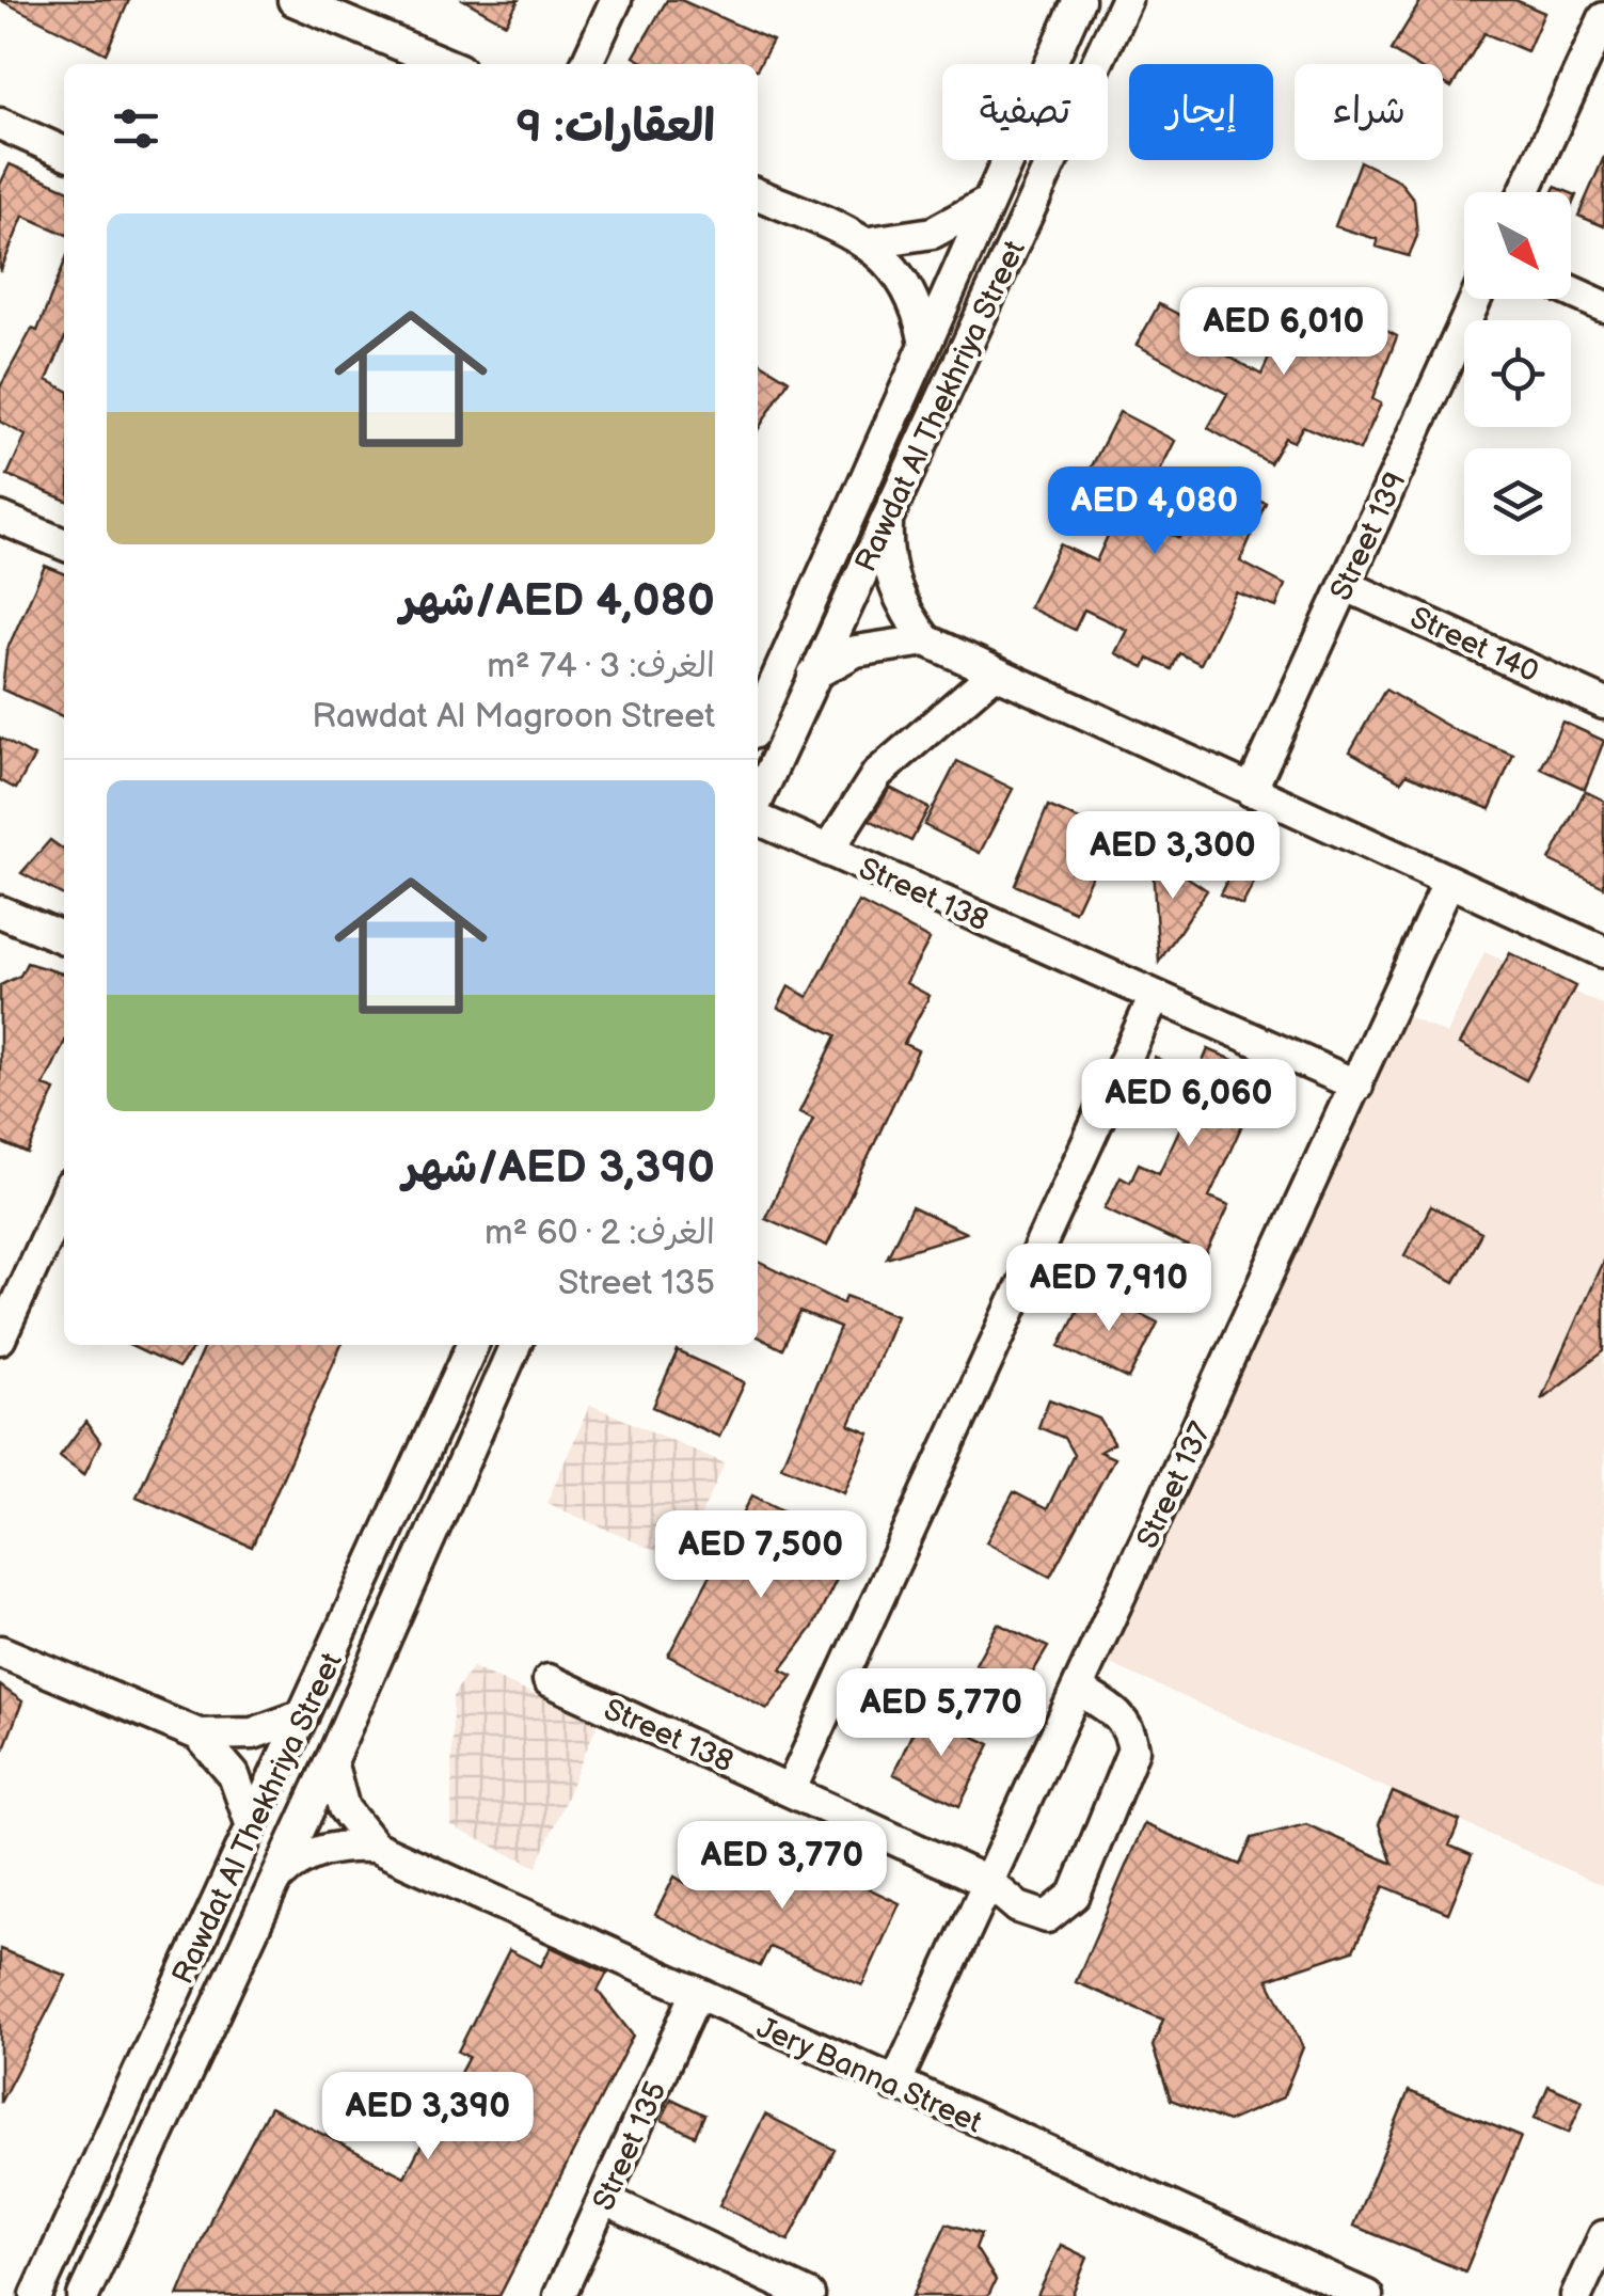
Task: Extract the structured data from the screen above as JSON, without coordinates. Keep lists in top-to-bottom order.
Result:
{
  "streets": {
    "street": [
      "Rawdat Al Thekhriya Street",
      "Street 139",
      "Street 140",
      "Street 138",
      "Street 137",
      "Jery Banna Street",
      "Street 135"
    ]
  },
  "crossings": [
    ["Rawdat Al Thekhriya Street", "Jery Banna Street"],
    ["Street 139", "Street 140"],
    ["Street 138", "Street 137"],
    ["Street 137", "Jery Banna Street"],
    ["Jery Banna Street", "Street 135"]
  ],
  "north": "bottom right",
  "page": {
    "chip": ["شراء", "إيجار", "تصفية"],
    "heading": "العقارات: 9",
    "list": [
      {
        "name": "AED 4,080/شهر",
        "note": "الغرف: 3 · 74 m² · Rawdat Al Magroon Street"
      },
      {
        "name": "AED 3,390/شهر",
        "note": "الغرف: 2 · 60 m² · Street 135"
      }
    ],
    "price": [
      "AED 6,010",
      "AED 4,080",
      "AED 3,300",
      "AED 6,060",
      "AED 7,910",
      "AED 7,500",
      "AED 5,770",
      "AED 3,770",
      "AED 3,390"
    ]
  }
}
